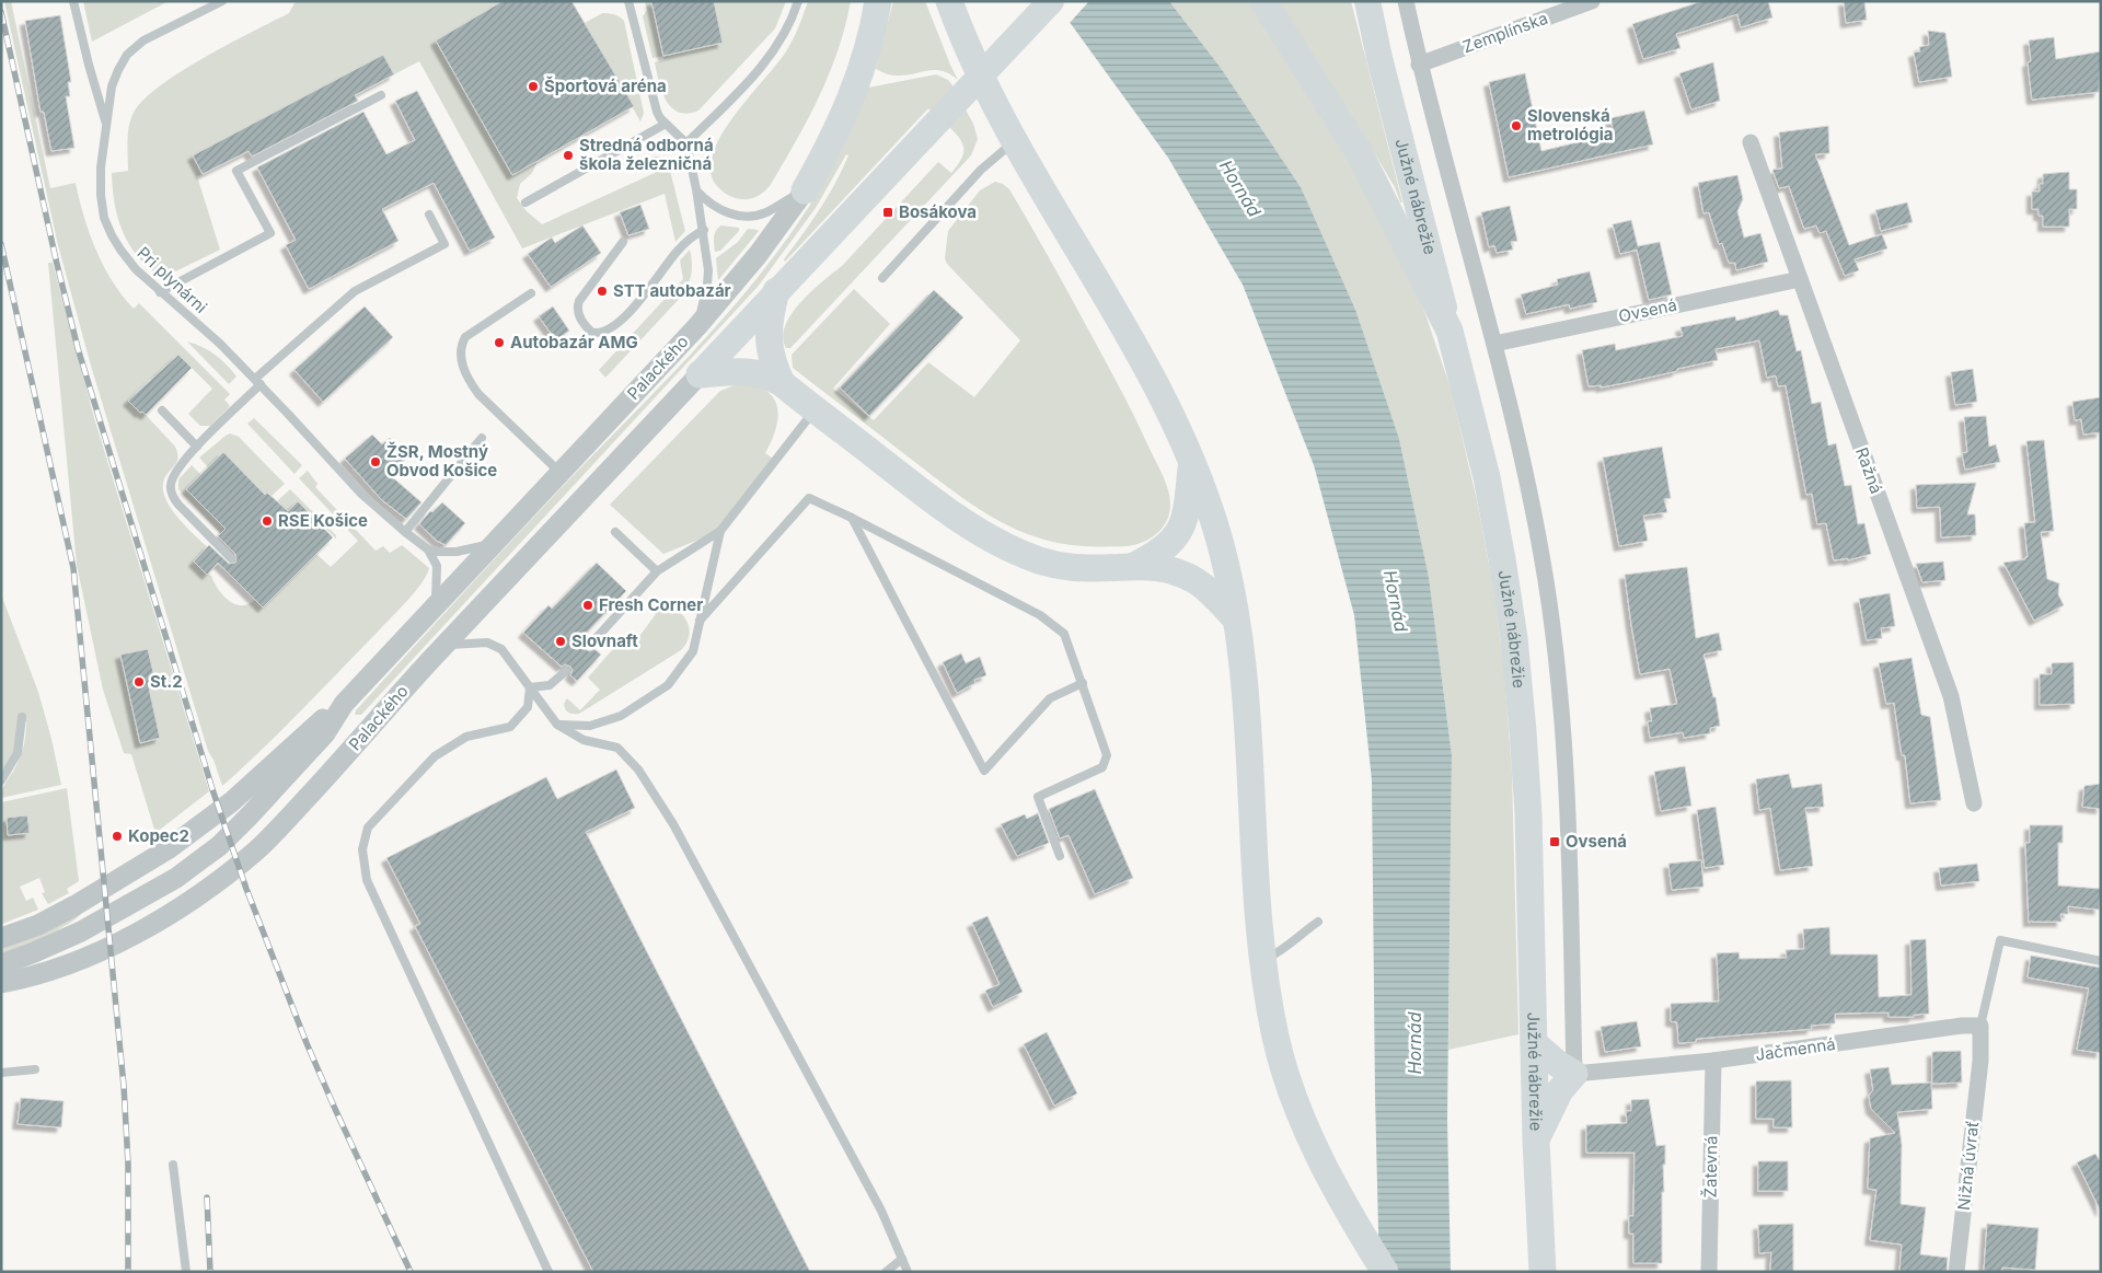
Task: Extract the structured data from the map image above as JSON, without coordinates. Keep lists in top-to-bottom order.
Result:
{
  "streets": {
    "highway": ["Južné nábrežie"],
    "street": [
      "Zemplínska",
      "Ovsená",
      "Palackého",
      "Ražná",
      "Jačmenná",
      "Nižná úvrať",
      "Žatevná"
    ],
    "lane": ["Pri plynárni"]
  },
  "crossings": [
    ["Ovsená", "Ražná"],
    ["Jačmenná", "Nižná úvrať"],
    ["Jačmenná", "Žatevná"]
  ],
  "water": ["Hornád"],
  "places": {
    "other": [
      "Športová aréna",
      "Slovenská metrológia",
      "Stredná odborná škola železničná",
      "STT autobazár",
      "Autobazár AMG",
      "ŽSR, Mostný Obvod Košice",
      "RSE Košice",
      "Fresh Corner",
      "Slovnaft",
      "St.2",
      "Kopec2"
    ],
    "transit": ["Bosákova", "Ovsená"]
  }
}
